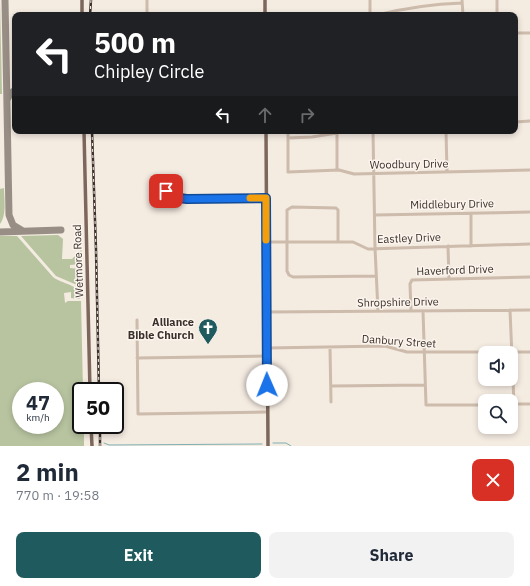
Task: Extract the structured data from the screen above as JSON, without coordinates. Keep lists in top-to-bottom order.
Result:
{
  "streets": {
    "main road": ["Wetmore Road"],
    "street": [
      "Woodbury Drive",
      "Middlebury Drive",
      "Eastley Drive",
      "Haverford Drive",
      "Shropshire Drive",
      "Danbury Street"
    ]
  },
  "crossings": [
    ["Haverford Drive", "Shropshire Drive"]
  ],
  "places": {
    "church": ["Alliance Bible Church"]
  },
  "page": {
    "turn": ["500 m", "Chipley Circle"],
    "speed": "47 km/h",
    "limit": "50",
    "heading": ["2 min", "770 m · 19:58"],
    "buttons": ["Exit", "Share"]
  }
}
